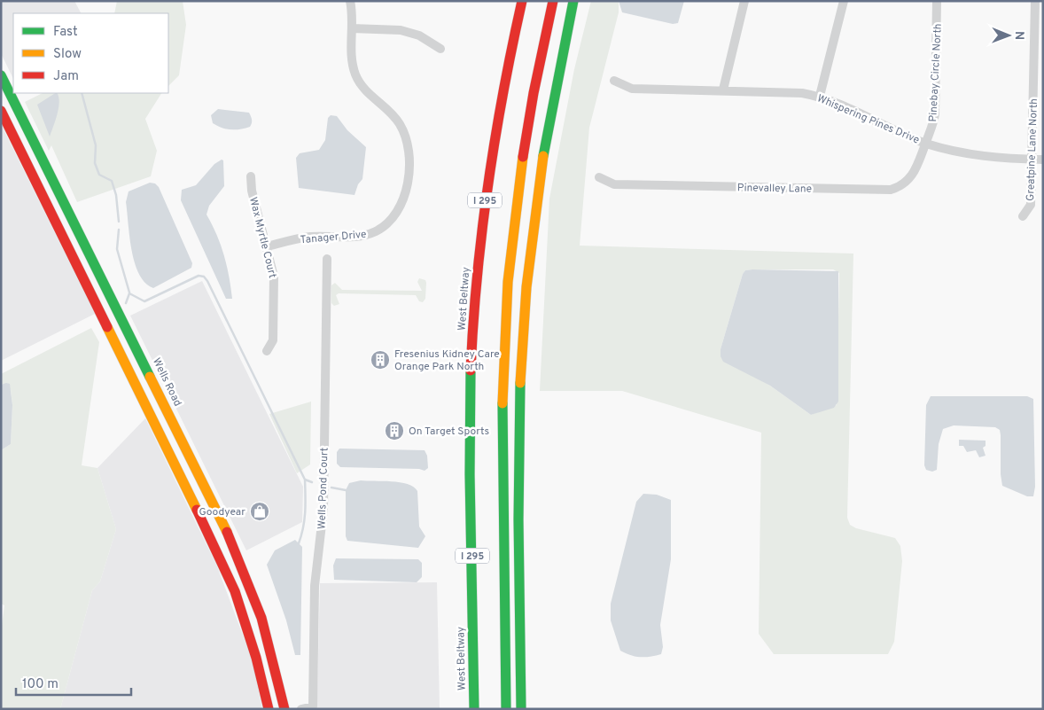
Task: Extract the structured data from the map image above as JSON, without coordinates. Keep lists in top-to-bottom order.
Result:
{
  "streets": {
    "main road": ["I 295", "West Beltway", "Wells Road"],
    "street": [
      "Pinebay Circle North",
      "Whispering Pines Drive",
      "Greatpine Lane North",
      "Pinevalley Lane",
      "Tanager Drive",
      "Wax Myrtle Court",
      "Wells Pond Court"
    ]
  },
  "crossings": [
    ["Pinebay Circle North", "Whispering Pines Drive"],
    ["Pinebay Circle North", "Pinevalley Lane"],
    ["Whispering Pines Drive", "Greatpine Lane North"],
    ["Whispering Pines Drive", "Pinevalley Lane"],
    ["Tanager Drive", "Wax Myrtle Court"]
  ],
  "places": {
    "building": ["Fresenius Kidney Care Orange Park North", "On Target Sports"],
    "shop": ["Goodyear"]
  },
  "legend": ["Fast", "Slow", "Jam"],
  "scale_bar": "100 m",
  "north": "right"
}
